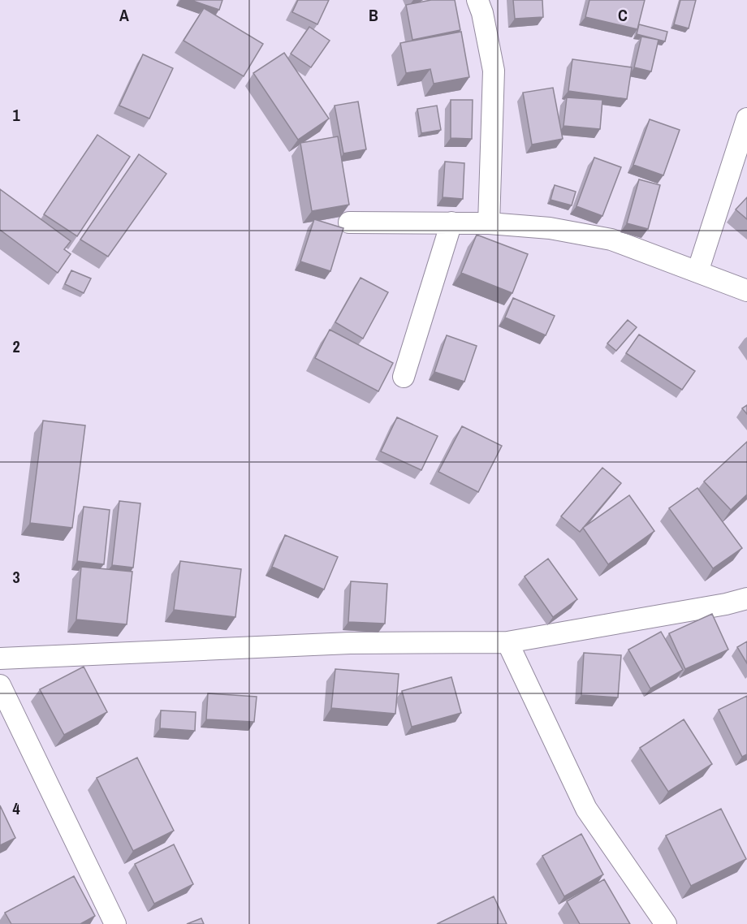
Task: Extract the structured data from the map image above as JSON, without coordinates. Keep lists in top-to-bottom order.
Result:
{
  "grid": {
    "columns": ["A", "B", "C"],
    "rows": [
      "1",
      "2",
      "3",
      "4"
    ]
  }
}
